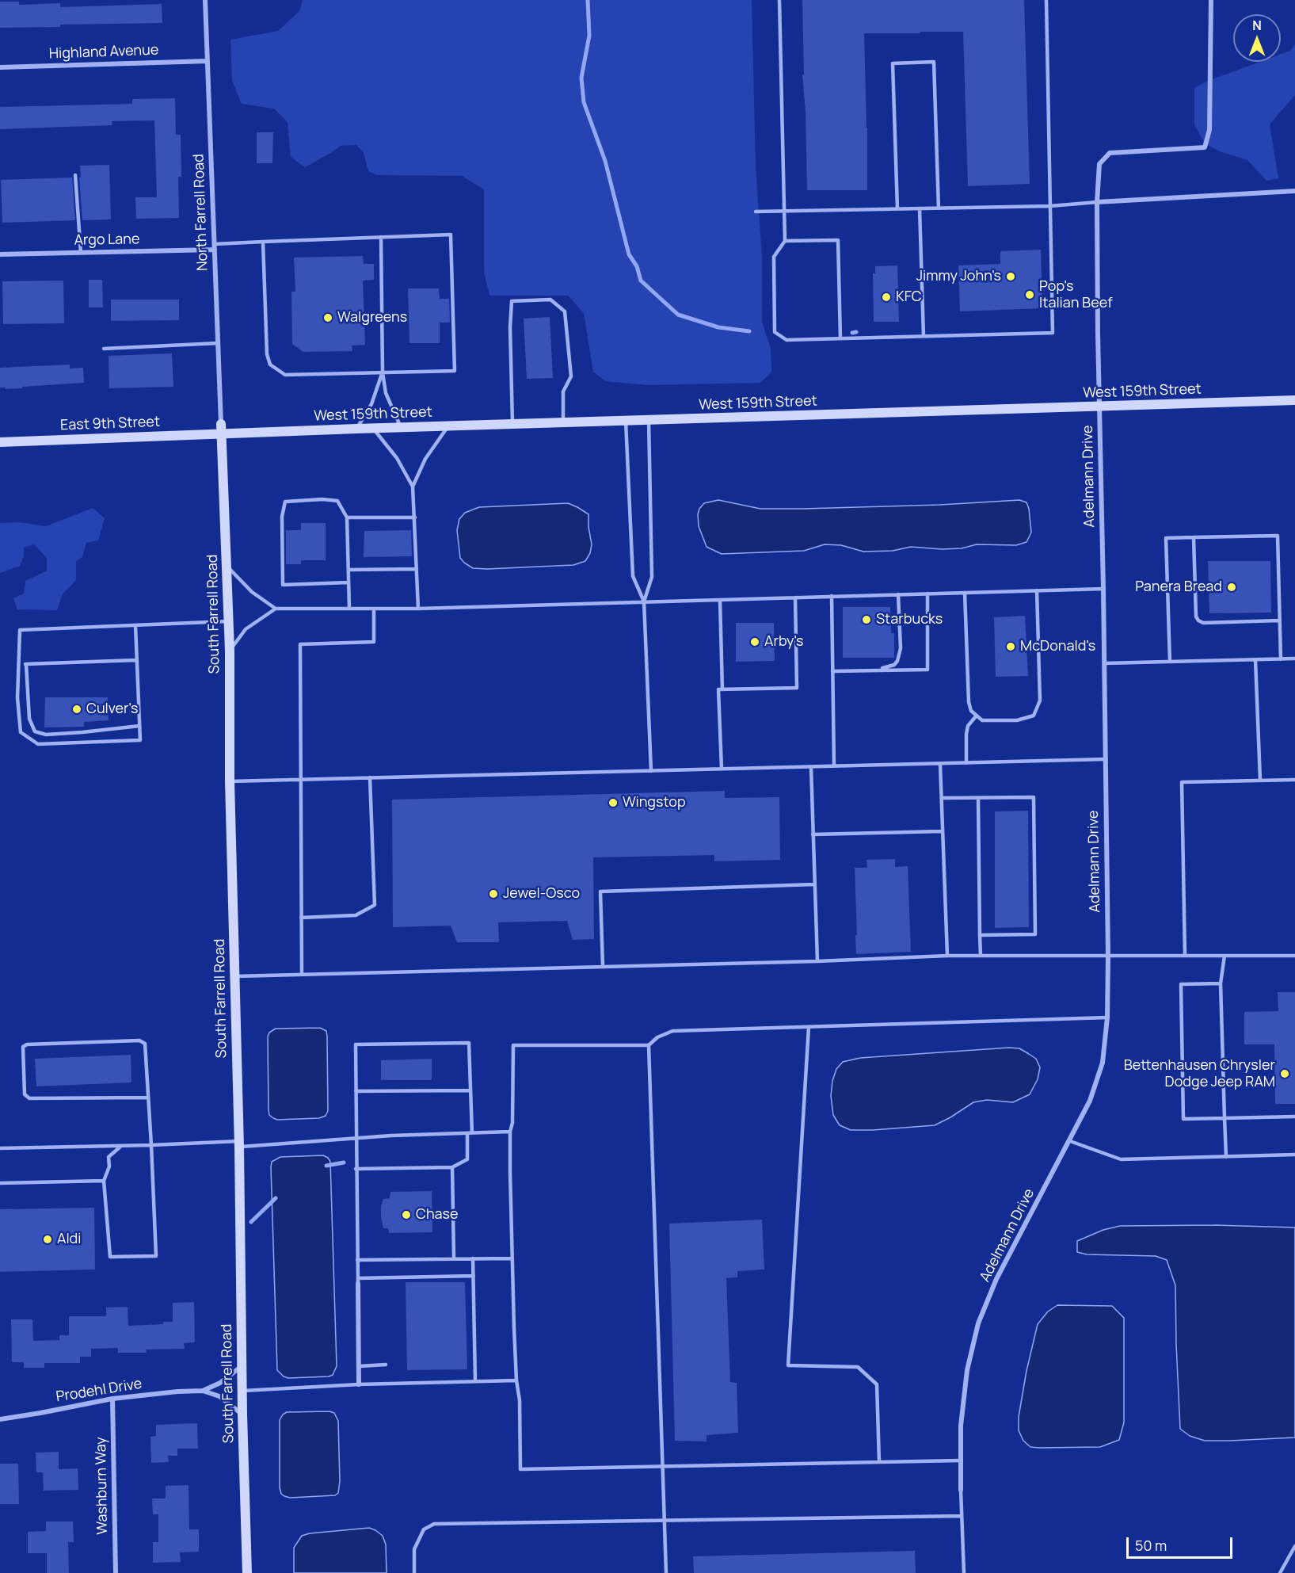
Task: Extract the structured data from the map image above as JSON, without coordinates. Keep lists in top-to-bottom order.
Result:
{
  "streets": {
    "main road": ["West 159th Street", "East 9th Street", "South Farrell Road"],
    "street": [
      "Highland Avenue",
      "North Farrell Road",
      "Argo Lane",
      "Adelmann Drive",
      "Prodehl Drive",
      "Washburn Way"
    ]
  },
  "crossings": [
    ["Highland Avenue", "North Farrell Road"],
    ["North Farrell Road", "Argo Lane"],
    ["North Farrell Road", "South Farrell Road"],
    ["West 159th Street", "East 9th Street"],
    ["West 159th Street", "Adelmann Drive"],
    ["West 159th Street", "South Farrell Road"],
    ["East 9th Street", "South Farrell Road"],
    ["South Farrell Road", "Prodehl Drive"],
    ["Prodehl Drive", "Washburn Way"]
  ],
  "places": [
    "Jimmy John's",
    "Pop's Italian Beef",
    "KFC",
    "Walgreens",
    "Panera Bread",
    "Starbucks",
    "Arby's",
    "McDonald's",
    "Culver's",
    "Wingstop",
    "Jewel-Osco",
    "Bettenhausen Chrysler Dodge Jeep RAM",
    "Chase",
    "Aldi"
  ],
  "scale_bar": "50 m",
  "north": "top"
}
